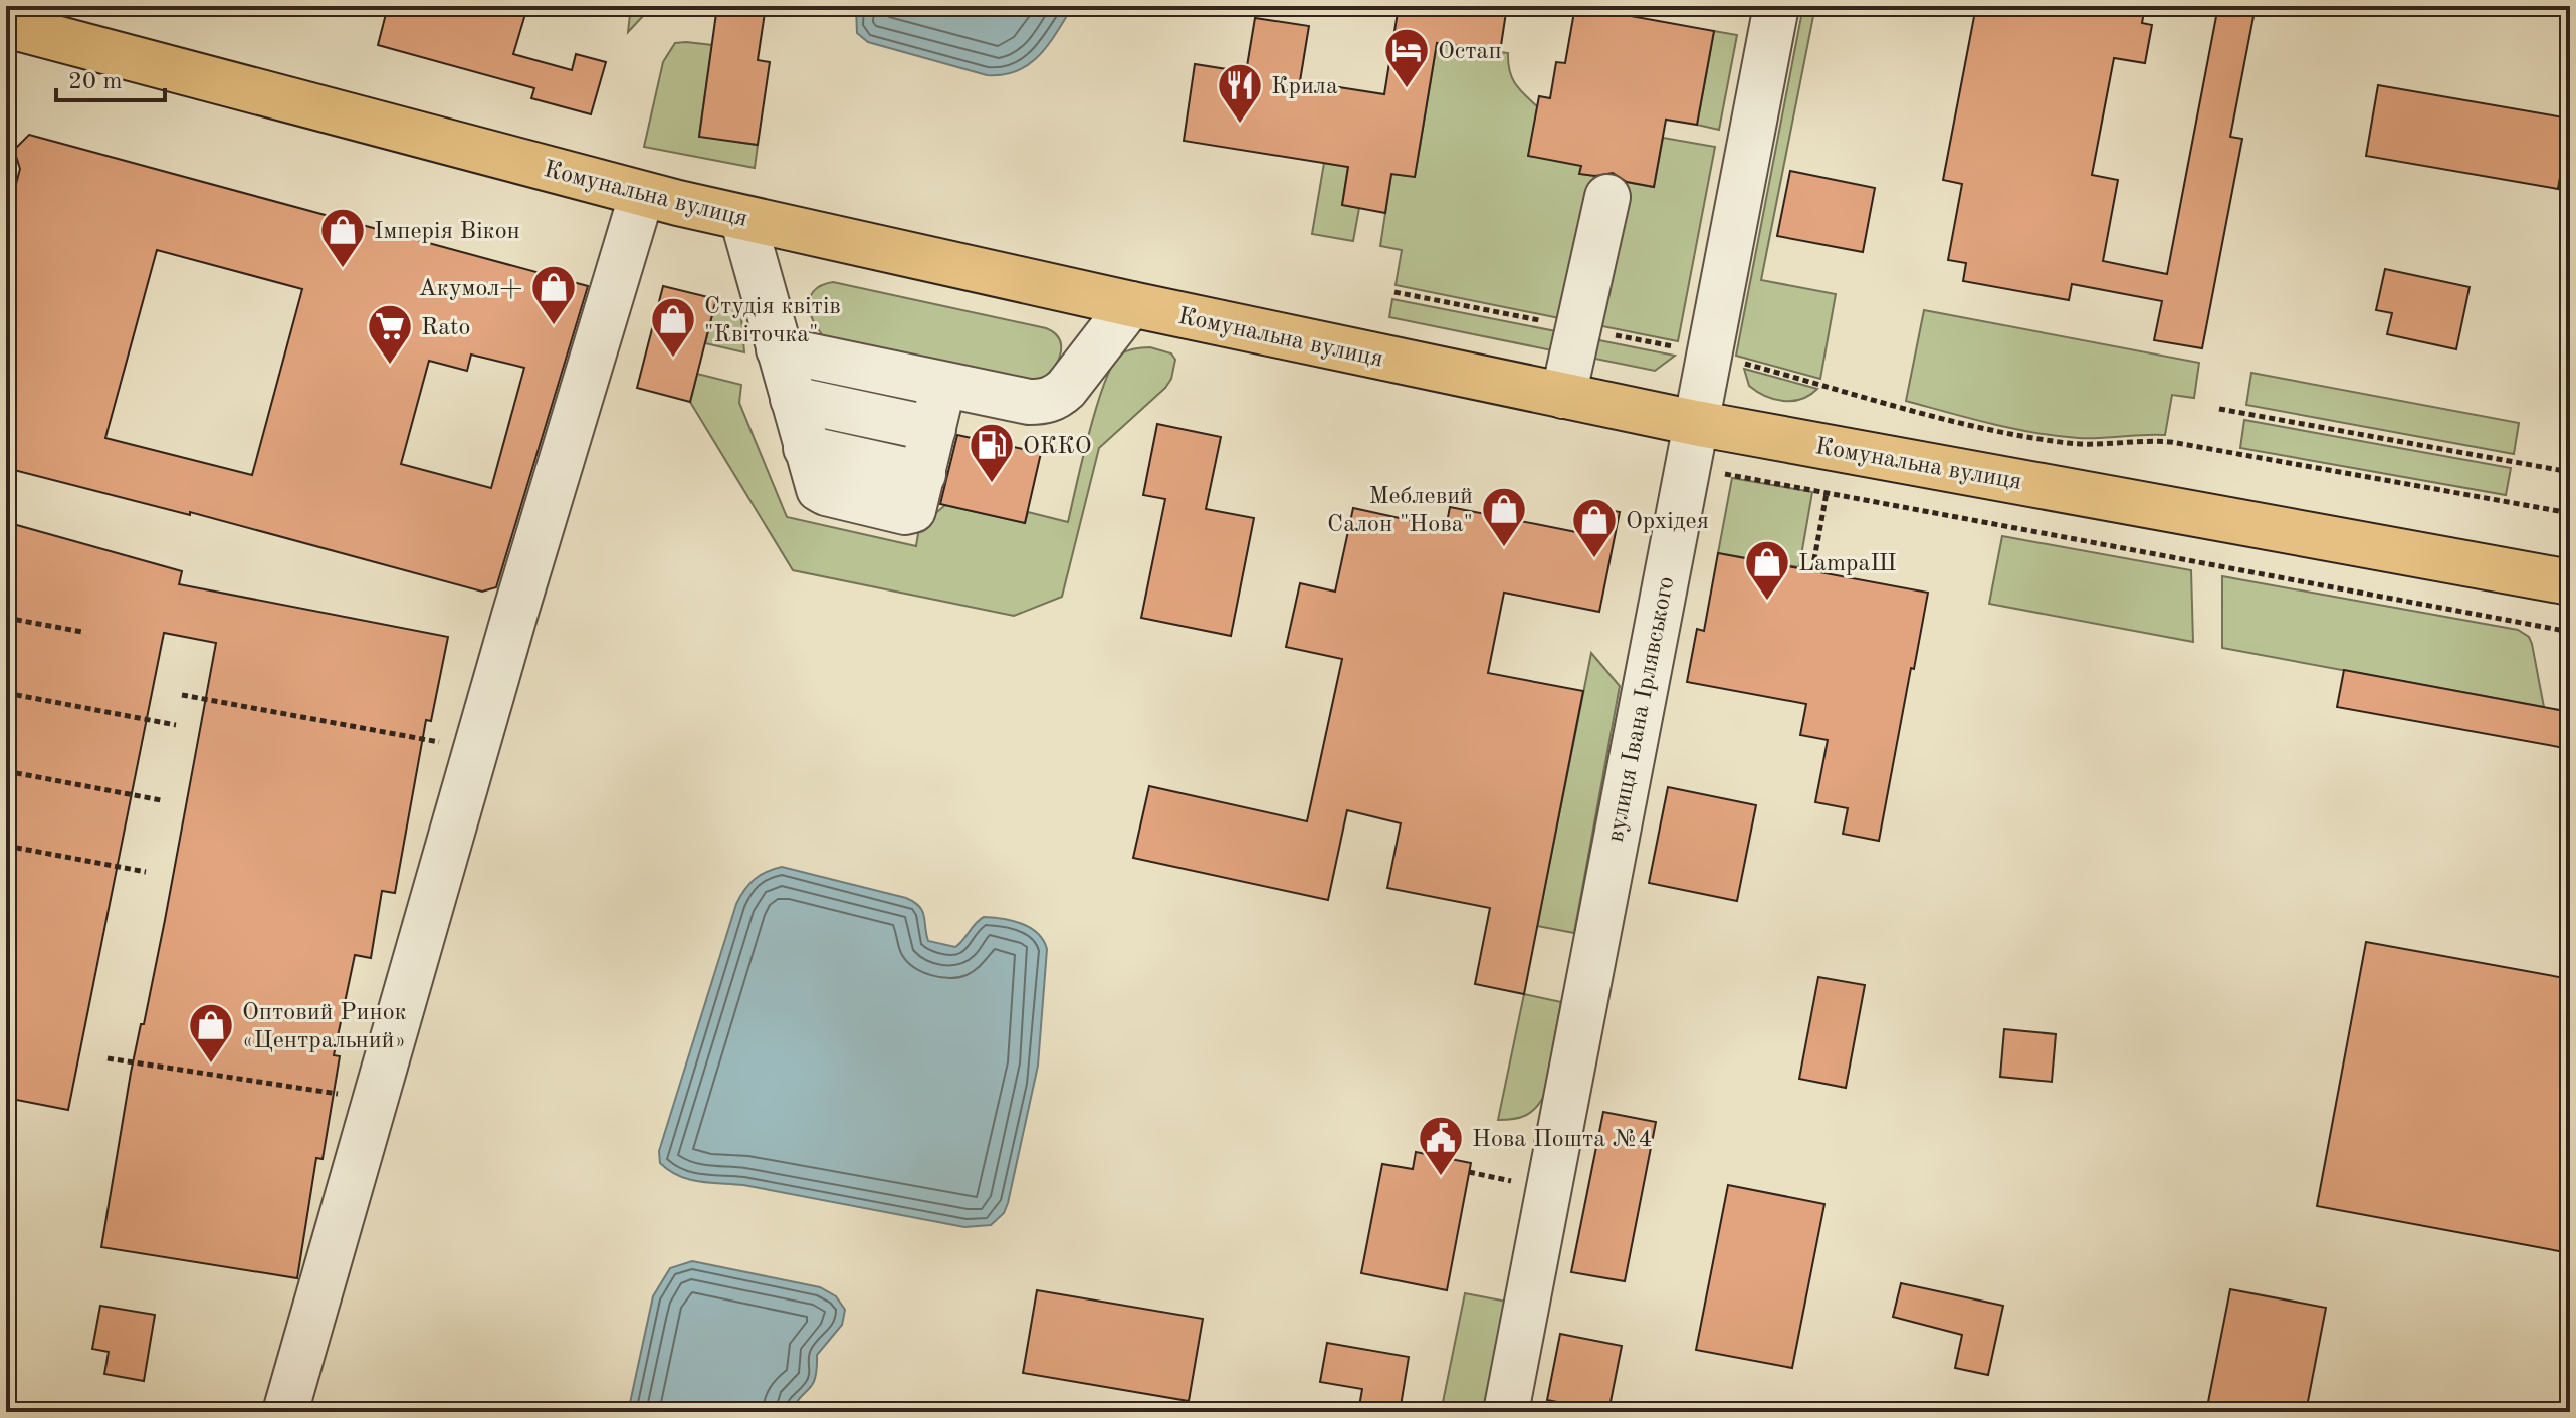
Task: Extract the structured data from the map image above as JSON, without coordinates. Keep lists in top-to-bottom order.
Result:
{
  "streets": {
    "main road": ["Комунальна вулиця"],
    "street": ["вулиця Івана Ірлявського"]
  },
  "crossings": [
    ["Комунальна вулиця", "вулиця Івана Ірлявського"]
  ],
  "places": {
    "hotel": ["Остап"],
    "restaurant": ["Крила"],
    "shop": [
      "Імперія Вікон",
      "Акумол+",
      "Студія квітів \"Квіточка\"",
      "Меблевий Салон \"Нова\"",
      "Орхідея",
      "LampaШ",
      "Оптовий Ринок «Центральний»"
    ],
    "supermarket": ["Rato"],
    "fuel station": ["ОККО"],
    "public building": ["Нова Пошта №4"]
  },
  "scale_bar": "20 m"
}
